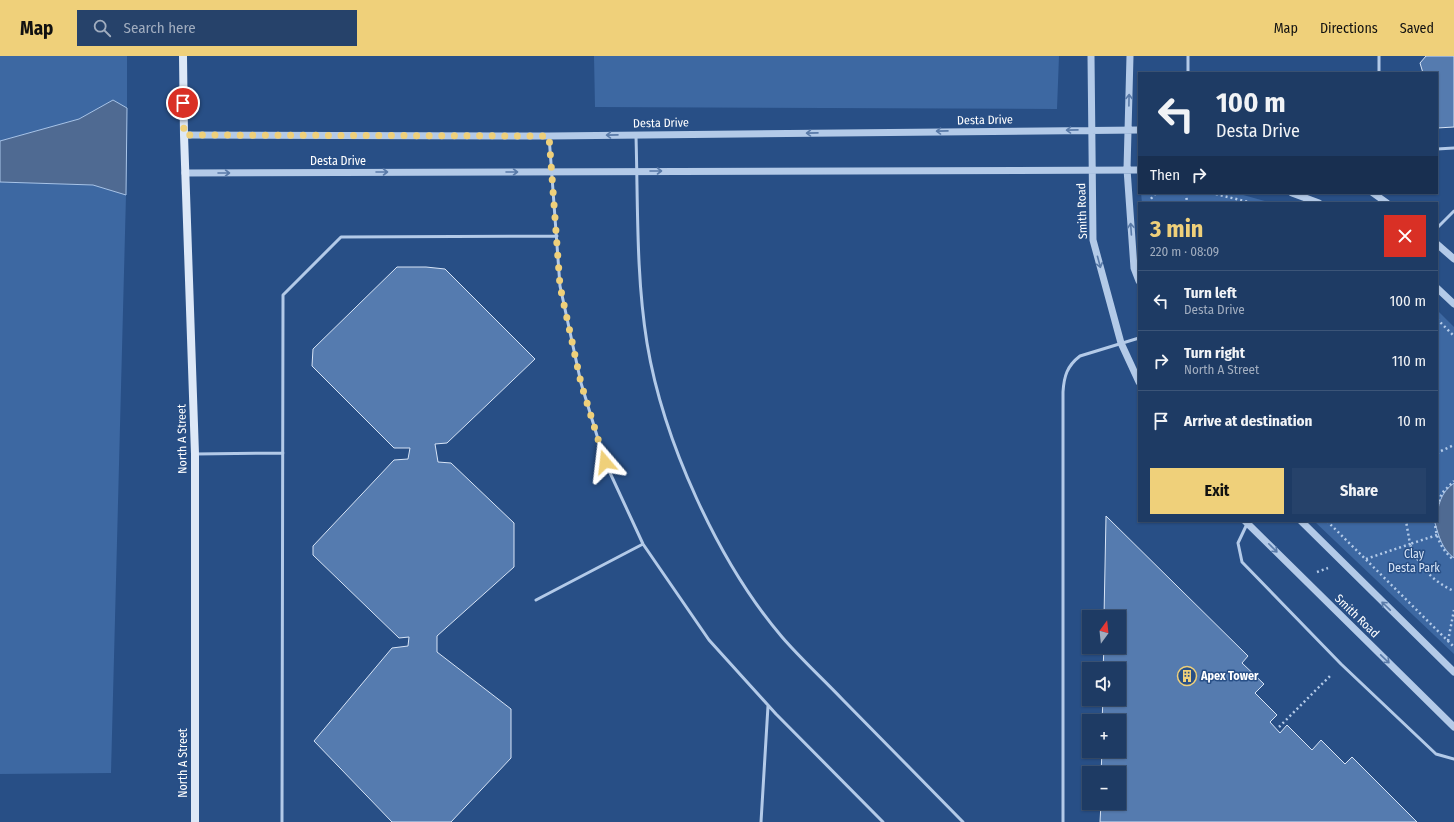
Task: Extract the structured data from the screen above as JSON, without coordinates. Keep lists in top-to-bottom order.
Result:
{
  "streets": {
    "main road": ["North A Street"],
    "street": ["Desta Drive", "Smith Road"]
  },
  "crossings": [
    ["Desta Drive", "Smith Road"],
    ["Desta Drive", "North A Street"]
  ],
  "parks": ["Clay Desta Park"],
  "places": {
    "building": ["Apex Tower"]
  },
  "north": "top",
  "page": {
    "header": "Map",
    "search": "Search here",
    "nav": ["Map", "Directions", "Saved"],
    "turn": ["100 m", "Desta Drive"],
    "then": "Then",
    "heading": ["3 min", "220 m · 08:09"],
    "list": [
      {
        "name": "Turn left",
        "note": "Desta Drive",
        "value": "100 m"
      },
      {
        "name": "Turn right",
        "note": "North A Street",
        "value": "110 m"
      },
      {
        "name": "Arrive at destination",
        "value": "10 m"
      }
    ],
    "buttons": ["Exit", "Share"],
    "map_buttons": ["+", "−"]
  }
}
